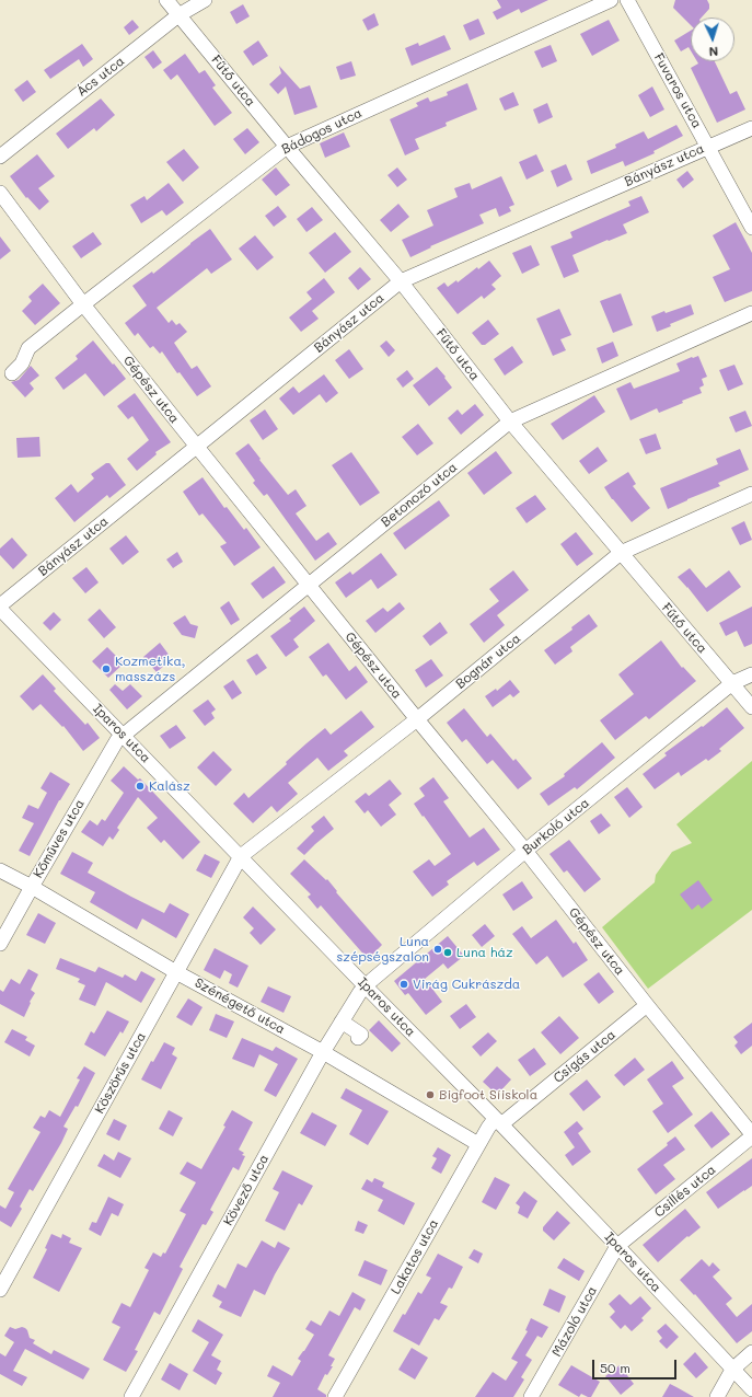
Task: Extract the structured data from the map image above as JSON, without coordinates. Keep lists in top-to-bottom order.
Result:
{
  "streets": {
    "street": [
      "Ács utca",
      "Fűtő utca",
      "Fuvaros utca",
      "Bádogos utca",
      "Bányász utca",
      "Gépész utca",
      "Betonozó utca",
      "Bognár utca",
      "Iparos utca",
      "Burkoló utca",
      "Kőműves utca",
      "Szénégető utca",
      "Csigás utca",
      "Köszörűs utca",
      "Kövező utca",
      "Csillés utca",
      "Lakatos utca",
      "Mázoló utca"
    ]
  },
  "crossings": [
    ["Ács utca", "Fűtő utca"],
    ["Fűtő utca", "Bádogos utca"],
    ["Fűtő utca", "Bányász utca"],
    ["Fűtő utca", "Betonozó utca"],
    ["Fűtő utca", "Bognár utca"],
    ["Fűtő utca", "Burkoló utca"],
    ["Fuvaros utca", "Bányász utca"],
    ["Bádogos utca", "Gépész utca"],
    ["Bányász utca", "Gépész utca"],
    ["Bányász utca", "Iparos utca"],
    ["Gépész utca", "Betonozó utca"],
    ["Gépész utca", "Bognár utca"],
    ["Gépész utca", "Burkoló utca"],
    ["Gépész utca", "Csigás utca"],
    ["Gépész utca", "Csillés utca"],
    ["Betonozó utca", "Iparos utca"],
    ["Betonozó utca", "Kőműves utca"],
    ["Bognár utca", "Iparos utca"],
    ["Bognár utca", "Köszörűs utca"],
    ["Iparos utca", "Burkoló utca"],
    ["Iparos utca", "Kőműves utca"],
    ["Iparos utca", "Csigás utca"],
    ["Iparos utca", "Köszörűs utca"],
    ["Iparos utca", "Kövező utca"],
    ["Iparos utca", "Csillés utca"],
    ["Iparos utca", "Lakatos utca"],
    ["Iparos utca", "Mázoló utca"],
    ["Burkoló utca", "Kövező utca"],
    ["Kőműves utca", "Szénégető utca"],
    ["Szénégető utca", "Köszörűs utca"],
    ["Szénégető utca", "Kövező utca"],
    ["Szénégető utca", "Lakatos utca"],
    ["Csigás utca", "Lakatos utca"],
    ["Csillés utca", "Mázoló utca"]
  ],
  "places": [
    "Kozmetika, masszázs",
    "Kalász",
    "Luna szépségszalon",
    "Luna ház",
    "Virág Cukrászda",
    "Bigfoot Síiskola"
  ],
  "scale_bar": "50 m",
  "north": "bottom"
}
